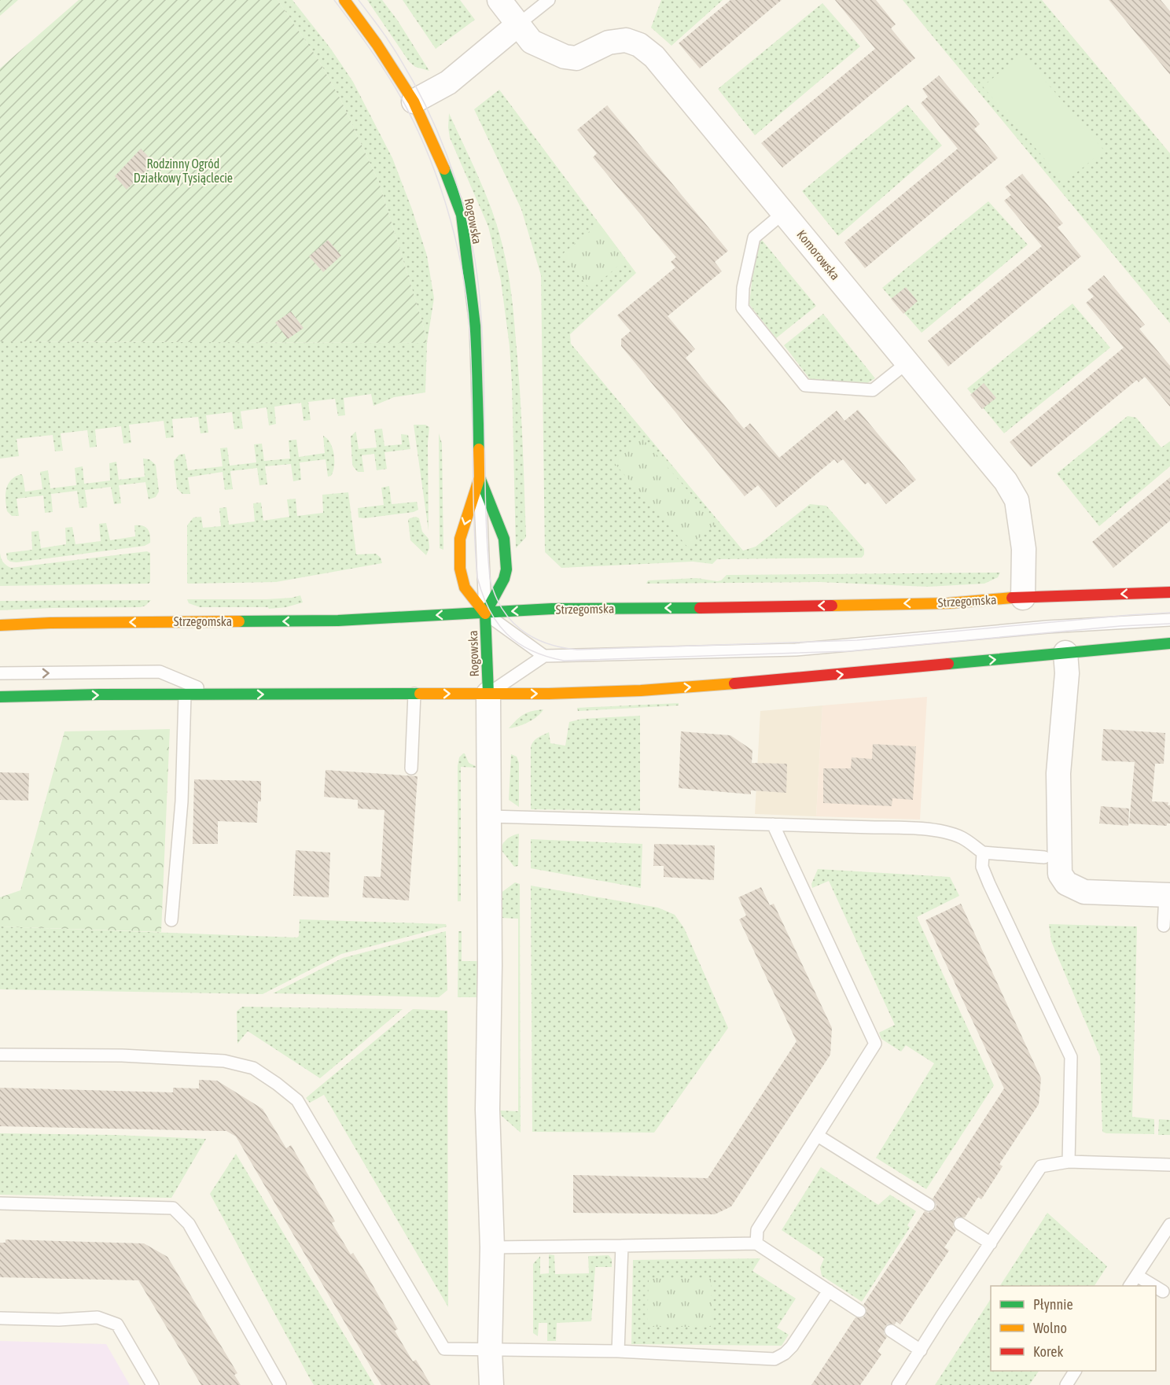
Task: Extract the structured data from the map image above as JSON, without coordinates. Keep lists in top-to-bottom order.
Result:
{
  "streets": {
    "main road": ["Rogowska", "Strzegomska"],
    "street": ["Komorowska"]
  },
  "crossings": [
    ["Rogowska", "Strzegomska"],
    ["Komorowska", "Strzegomska"]
  ],
  "parks": ["Rodzinny Ogród Działkowy Tysiąclecie"],
  "legend": ["Płynnie", "Wolno", "Korek"]
}
